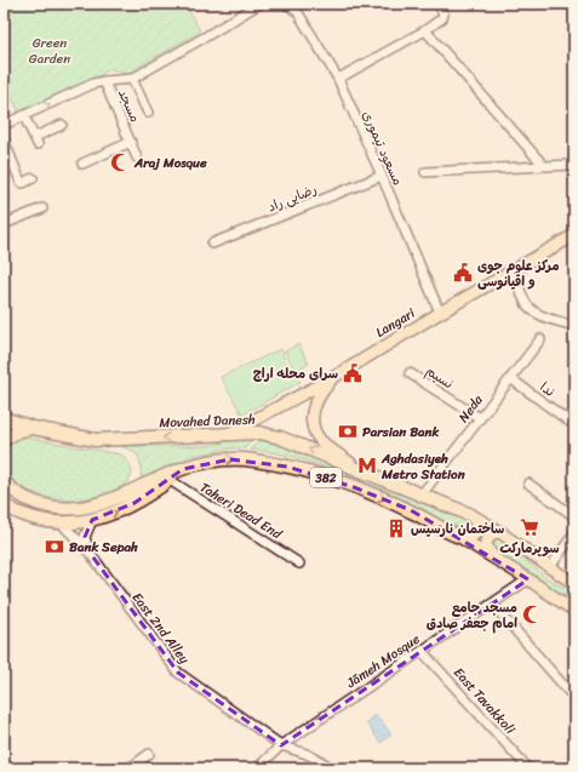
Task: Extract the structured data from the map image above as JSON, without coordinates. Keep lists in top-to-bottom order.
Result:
{
  "streets": {
    "highway": ["Movahed Danesh", "382"],
    "main road": ["Langari"],
    "street": [
      "مسجد",
      "مسعود تیموری",
      "رضایی راد",
      "نسیم",
      "ندا",
      "Neda",
      "Taheri Dead End",
      "East 2nd Alley",
      "Jāmeh Mosque",
      "East Tavakkoli"
    ]
  },
  "crossings": [
    ["مسعود تیموری", "رضایی راد"],
    ["مسعود تیموری", "Langari"],
    ["Langari", "Movahed Danesh"],
    ["نسیم", "Neda"],
    ["ندا", "Neda"],
    ["Neda", "Movahed Danesh"],
    ["382", "Jāmeh Mosque"],
    ["East 2nd Alley", "Jāmeh Mosque"],
    ["Jāmeh Mosque", "East Tavakkoli"]
  ],
  "one_way": ["Jāmeh Mosque"],
  "parks": ["Green Garden"],
  "places": {
    "mosque": ["Araj Mosque", "مسجد جامع امام جعفر صادق"],
    "public building": ["مرکز علوم جوی و اقیانوسی", "سرای محله اراج"],
    "bank": ["Parsian Bank", "Bank Sepah"],
    "metro station": ["Aghdasiyeh Metro Station"],
    "supermarket": ["سوپرمارکت"],
    "building": ["ساختمان نارسیس"]
  }
}
